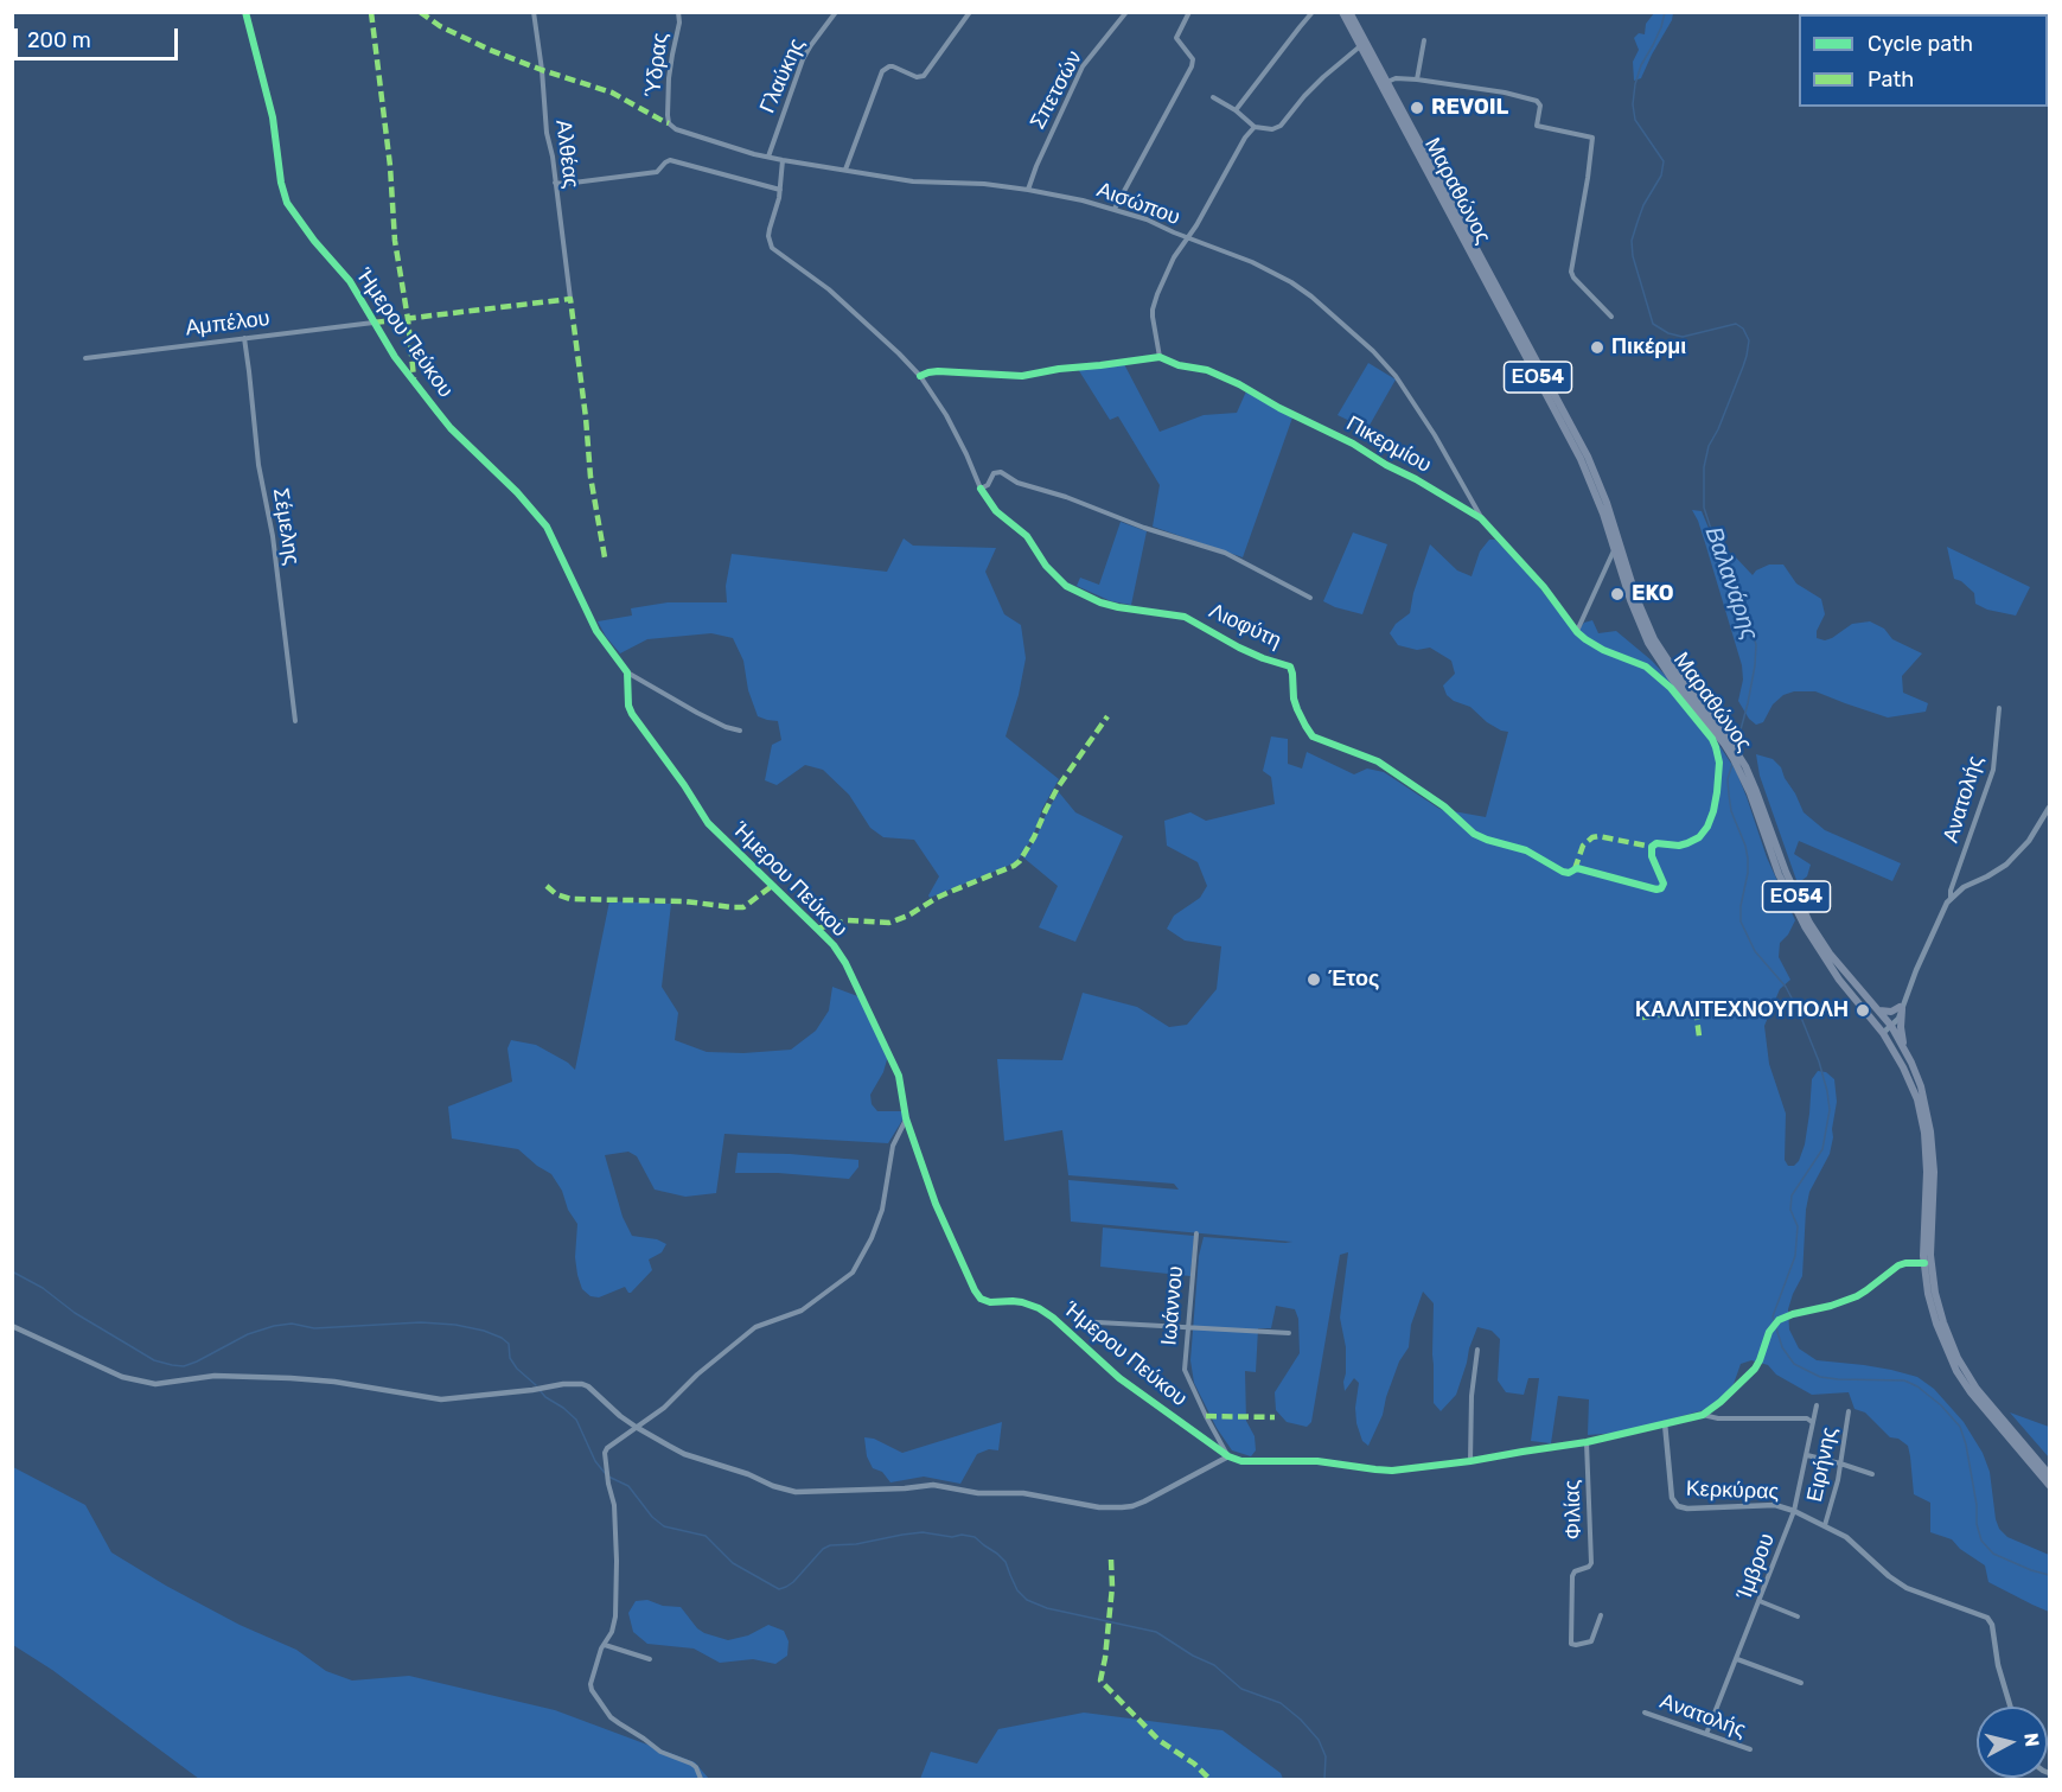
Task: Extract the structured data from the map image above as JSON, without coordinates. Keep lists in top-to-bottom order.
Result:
{
  "streets": {
    "main road": ["Μαραθώνος", "ΕΟ54"],
    "street": [
      "Ύδρας",
      "Γλαύκης",
      "Σπετσών",
      "Αλθέας",
      "Αισώπου",
      "Αμπέλου",
      "Ήμερου Πεύκου",
      "Πικερμίου",
      "Σέμελης",
      "Λιοφύτη",
      "Ανατολής",
      "Ιωάννου",
      "Ειρήνης",
      "Κερκύρας",
      "Φιλίας",
      "Ίμβρου"
    ]
  },
  "crossings": [
    ["Ύδρας", "Αισώπου"],
    ["Γλαύκης", "Αισώπου"],
    ["Σπετσών", "Αισώπου"],
    ["Μαραθώνος", "Ήμερου Πεύκου"],
    ["Αισώπου", "Πικερμίου"],
    ["Αμπέλου", "Ήμερου Πεύκου"],
    ["Αμπέλου", "Σέμελης"],
    ["Ήμερου Πεύκου", "Ιωάννου"],
    ["Ήμερου Πεύκου", "Κερκύρας"],
    ["Ήμερου Πεύκου", "Φιλίας"],
    ["Πικερμίου", "Λιοφύτη"],
    ["Ανατολής", "Ίμβρου"],
    ["Ειρήνης", "Κερκύρας"],
    ["Κερκύρας", "Ίμβρου"]
  ],
  "water": ["Βαλανάρης"],
  "places": [
    "REVOIL",
    "Πικέρμι",
    "EKO",
    "Έτος",
    "ΚΑΛΛΙΤΕΧΝΟΥΠΟΛΗ"
  ],
  "legend": ["Cycle path", "Path"],
  "scale_bar": "200 m",
  "north": "right"
}
